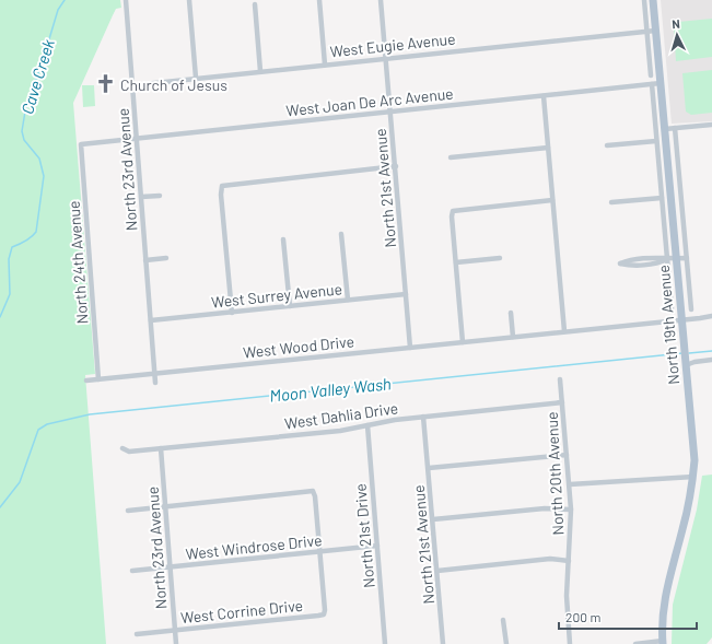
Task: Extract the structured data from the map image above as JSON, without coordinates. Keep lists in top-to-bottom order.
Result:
{
  "streets": {
    "main road": ["North 19th Avenue"],
    "street": [
      "West Eugie Avenue",
      "West Joan De Arc Avenue",
      "North 23rd Avenue",
      "North 21st Avenue",
      "North 24th Avenue",
      "West Surrey Avenue",
      "West Wood Drive",
      "West Dahlia Drive",
      "North 20th Avenue",
      "North 21st Drive",
      "West Windrose Drive",
      "West Corrine Drive"
    ]
  },
  "crossings": [
    ["West Eugie Avenue", "North 23rd Avenue"],
    ["West Eugie Avenue", "North 21st Avenue"],
    ["West Eugie Avenue", "North 19th Avenue"],
    ["West Joan De Arc Avenue", "North 23rd Avenue"],
    ["West Joan De Arc Avenue", "North 21st Avenue"],
    ["West Joan De Arc Avenue", "North 24th Avenue"],
    ["West Joan De Arc Avenue", "North 19th Avenue"],
    ["North 23rd Avenue", "West Surrey Avenue"],
    ["North 23rd Avenue", "West Wood Drive"],
    ["North 23rd Avenue", "West Dahlia Drive"],
    ["North 23rd Avenue", "West Windrose Drive"],
    ["North 23rd Avenue", "West Corrine Drive"],
    ["North 21st Avenue", "West Surrey Avenue"],
    ["North 21st Avenue", "West Wood Drive"],
    ["North 21st Avenue", "West Dahlia Drive"],
    ["North 24th Avenue", "West Wood Drive"],
    ["North 19th Avenue", "West Wood Drive"],
    ["West Dahlia Drive", "North 20th Avenue"],
    ["West Dahlia Drive", "North 21st Drive"],
    ["North 21st Drive", "West Windrose Drive"],
    ["West Windrose Drive", "West Corrine Drive"]
  ],
  "water": ["Cave Creek", "Moon Valley Wash"],
  "places": {
    "church": ["Church of Jesus"]
  },
  "scale_bar": "200 m",
  "north": "top"
}
